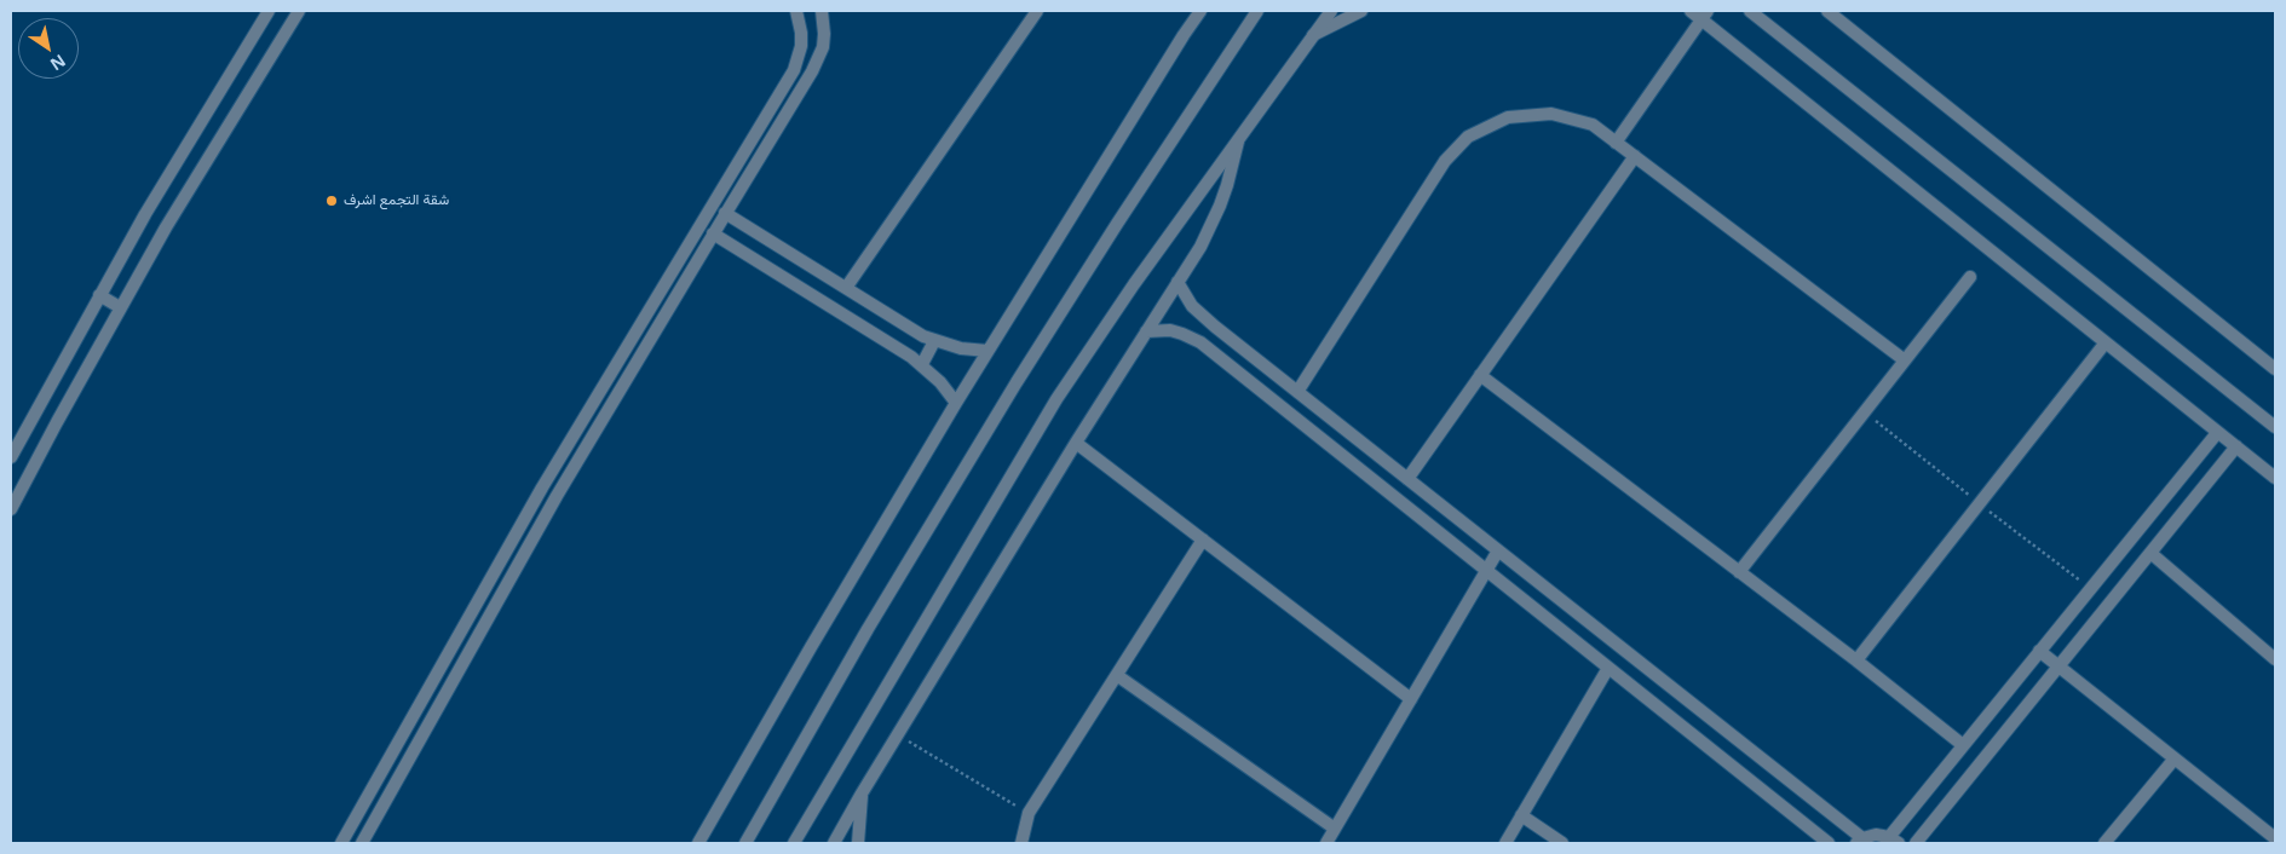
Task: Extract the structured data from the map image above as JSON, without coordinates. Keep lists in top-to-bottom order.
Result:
{
  "places": ["شقة التجمع اشرف"],
  "north": "bottom right"
}
